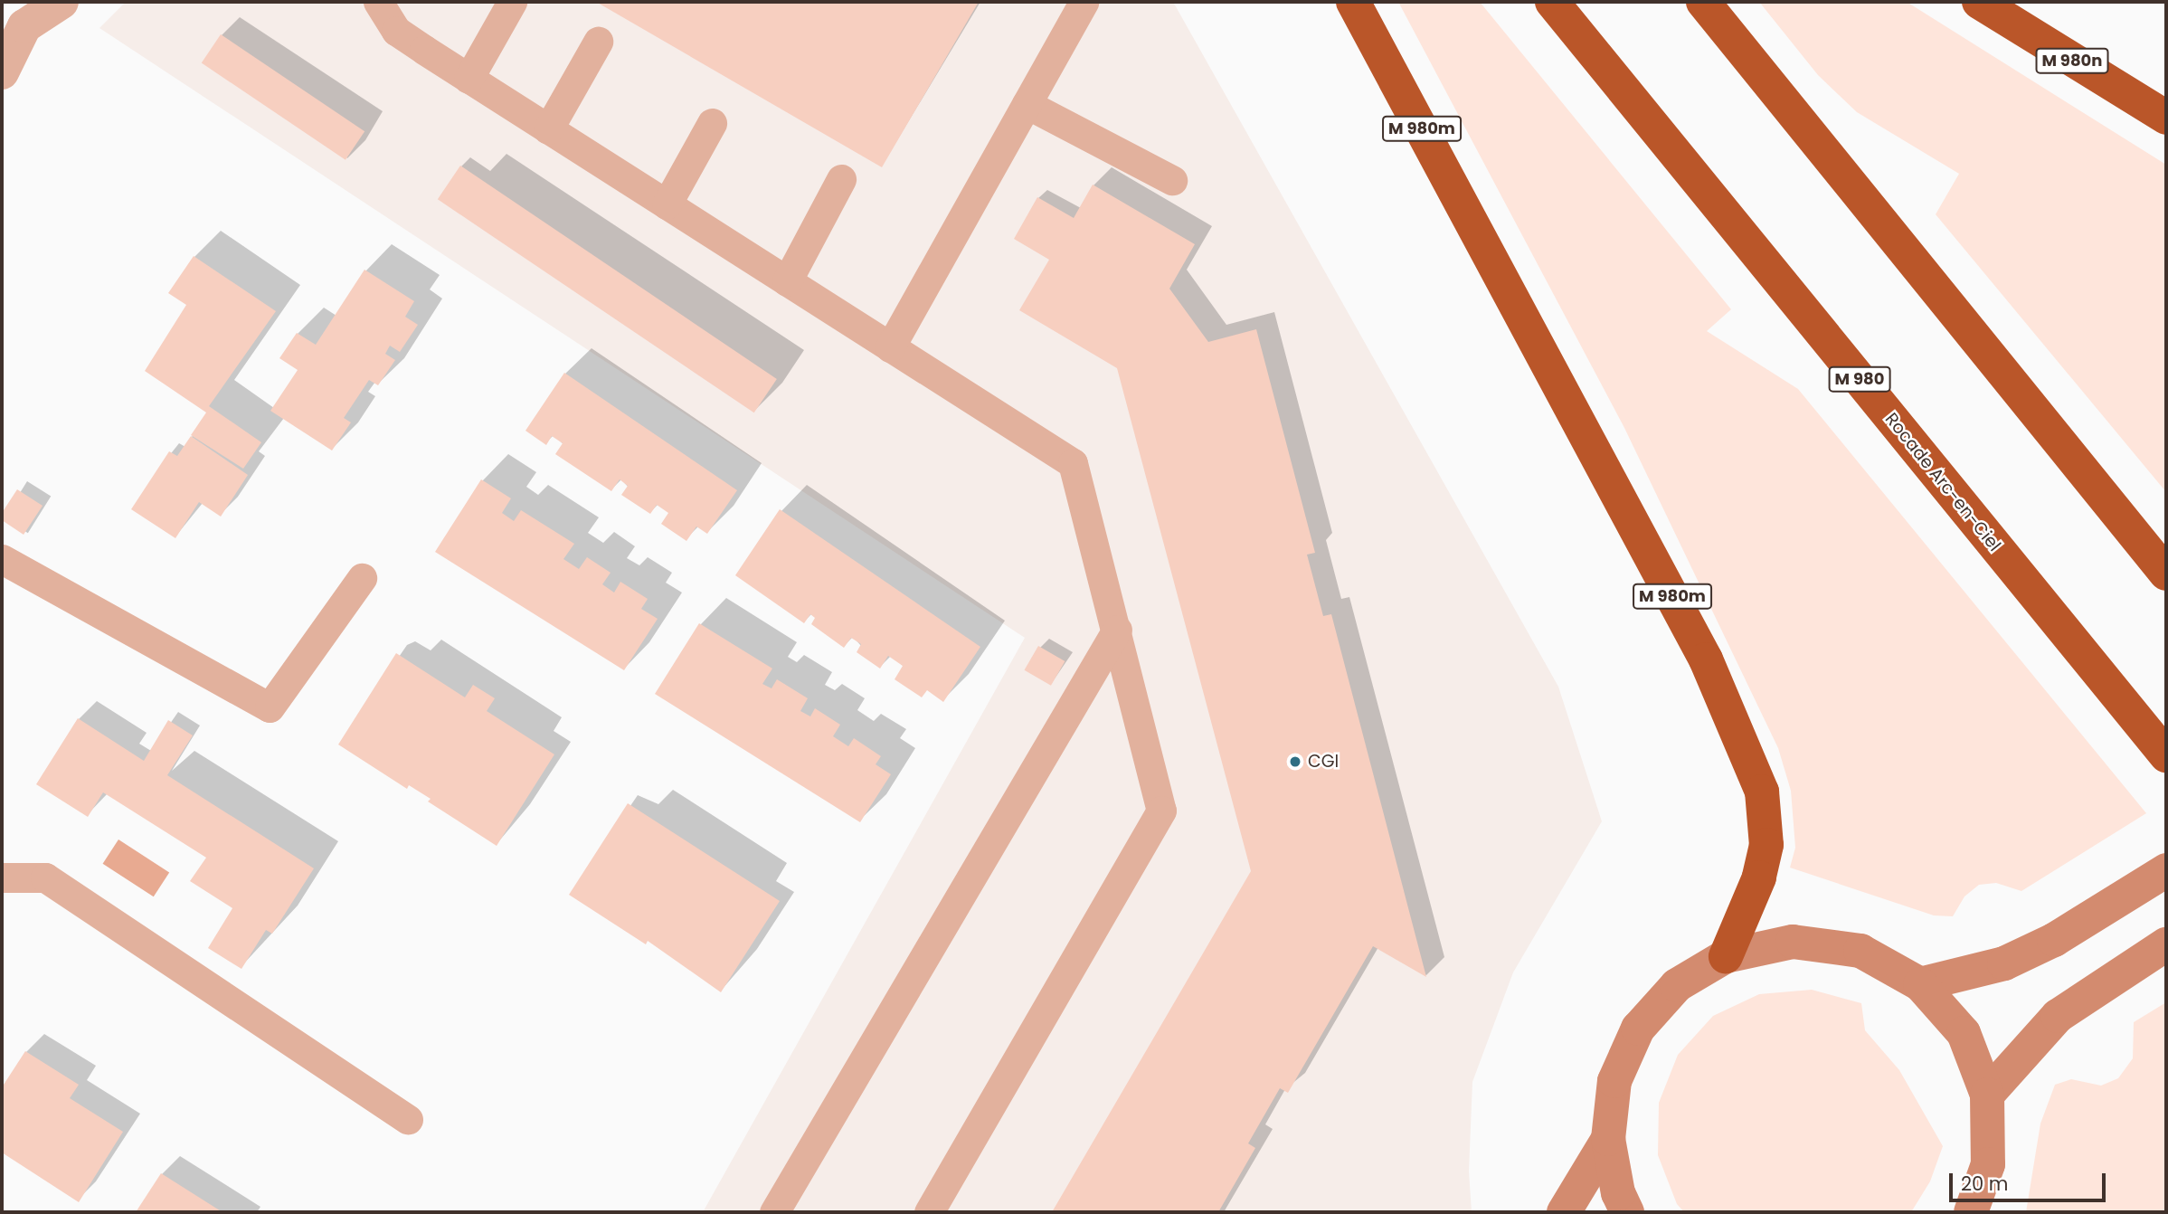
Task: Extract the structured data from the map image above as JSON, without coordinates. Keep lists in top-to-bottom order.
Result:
{
  "streets": {
    "highway": [
      "M 980n",
      "M 980m",
      "M 980",
      "Rocade Arc-en-Ciel"
    ]
  },
  "places": ["CGI"],
  "scale_bar": "20 m"
}
